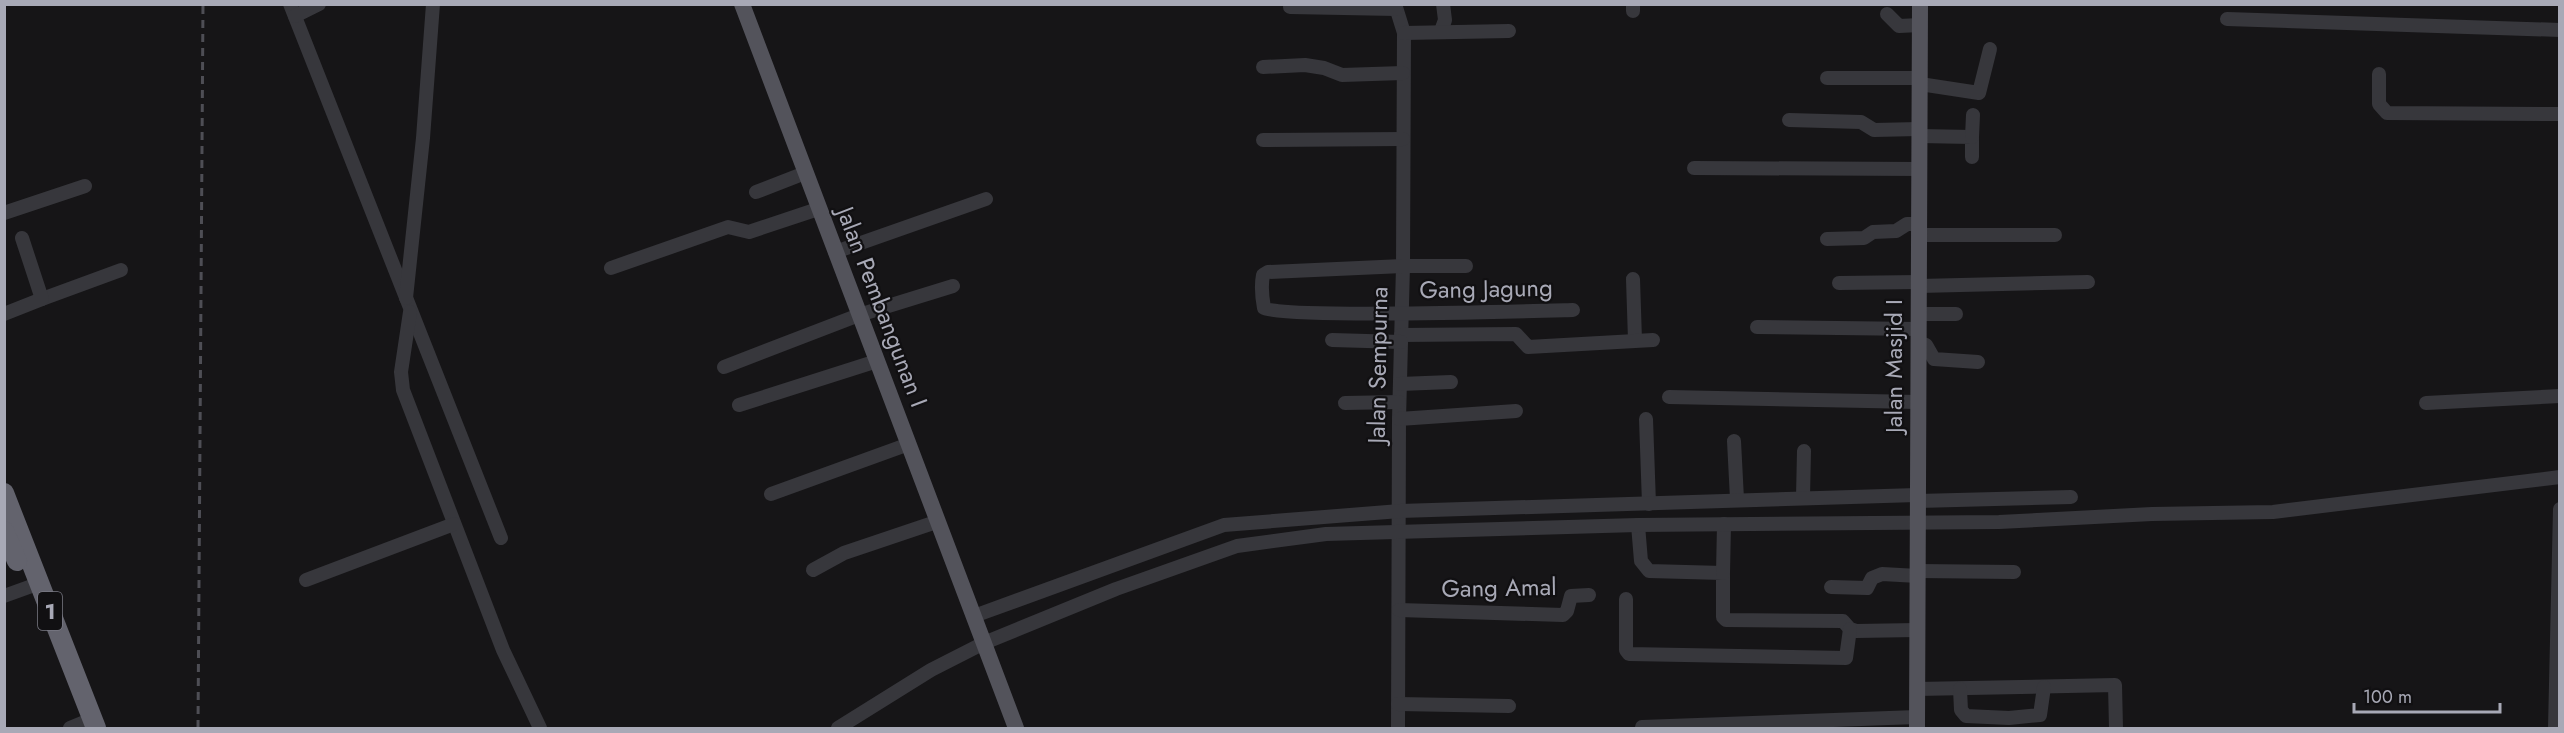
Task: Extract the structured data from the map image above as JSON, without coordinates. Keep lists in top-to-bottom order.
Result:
{
  "streets": {
    "highway": ["1"],
    "main road": ["Jalan Pembangunan I", "Jalan Masjid I"],
    "street": ["Gang Jagung", "Jalan Sempurna", "Gang Amal"]
  },
  "crossings": [
    ["Gang Jagung", "Jalan Sempurna"],
    ["Jalan Sempurna", "Gang Amal"]
  ],
  "scale_bar": "100 m"
}
